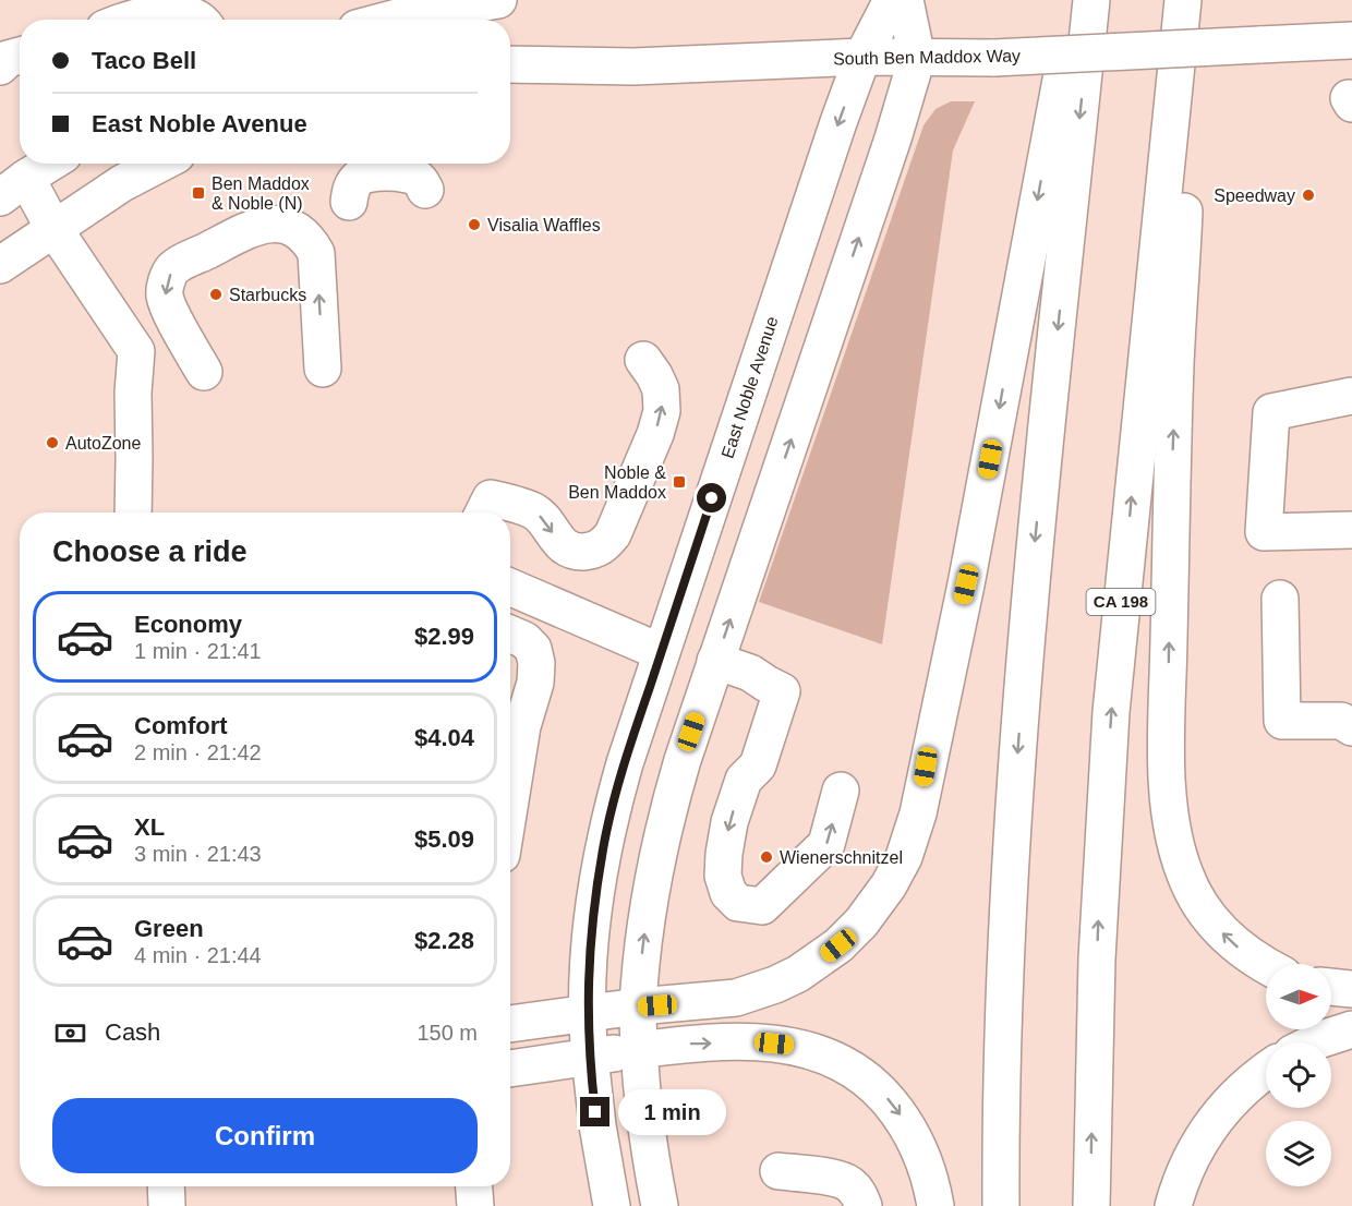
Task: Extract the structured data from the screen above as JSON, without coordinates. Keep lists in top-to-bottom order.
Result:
{
  "streets": {
    "main road": ["South Ben Maddox Way", "East Noble Avenue", "CA 198"]
  },
  "crossings": [
    ["South Ben Maddox Way", "East Noble Avenue"]
  ],
  "places": {
    "transit": ["Ben Maddox & Noble (N)", "Noble & Ben Maddox"],
    "other": [
      "Speedway",
      "Visalia Waffles",
      "Starbucks",
      "AutoZone",
      "Wienerschnitzel"
    ]
  },
  "north": "right",
  "page": {
    "banner": ["Taco Bell", "East Noble Avenue"],
    "heading": "Choose a ride",
    "list": [
      {
        "name": "Economy",
        "note": "1 min · 21:41",
        "value": "$2.99"
      },
      {
        "name": "Comfort",
        "note": "2 min · 21:42",
        "value": "$4.04"
      },
      {
        "name": "XL",
        "note": "3 min · 21:43",
        "value": "$5.09"
      },
      {
        "name": "Green",
        "note": "4 min · 21:44",
        "value": "$2.28"
      }
    ],
    "pay": ["Cash", "150 m"],
    "buttons": "Confirm",
    "bubble": "1 min"
  }
}
